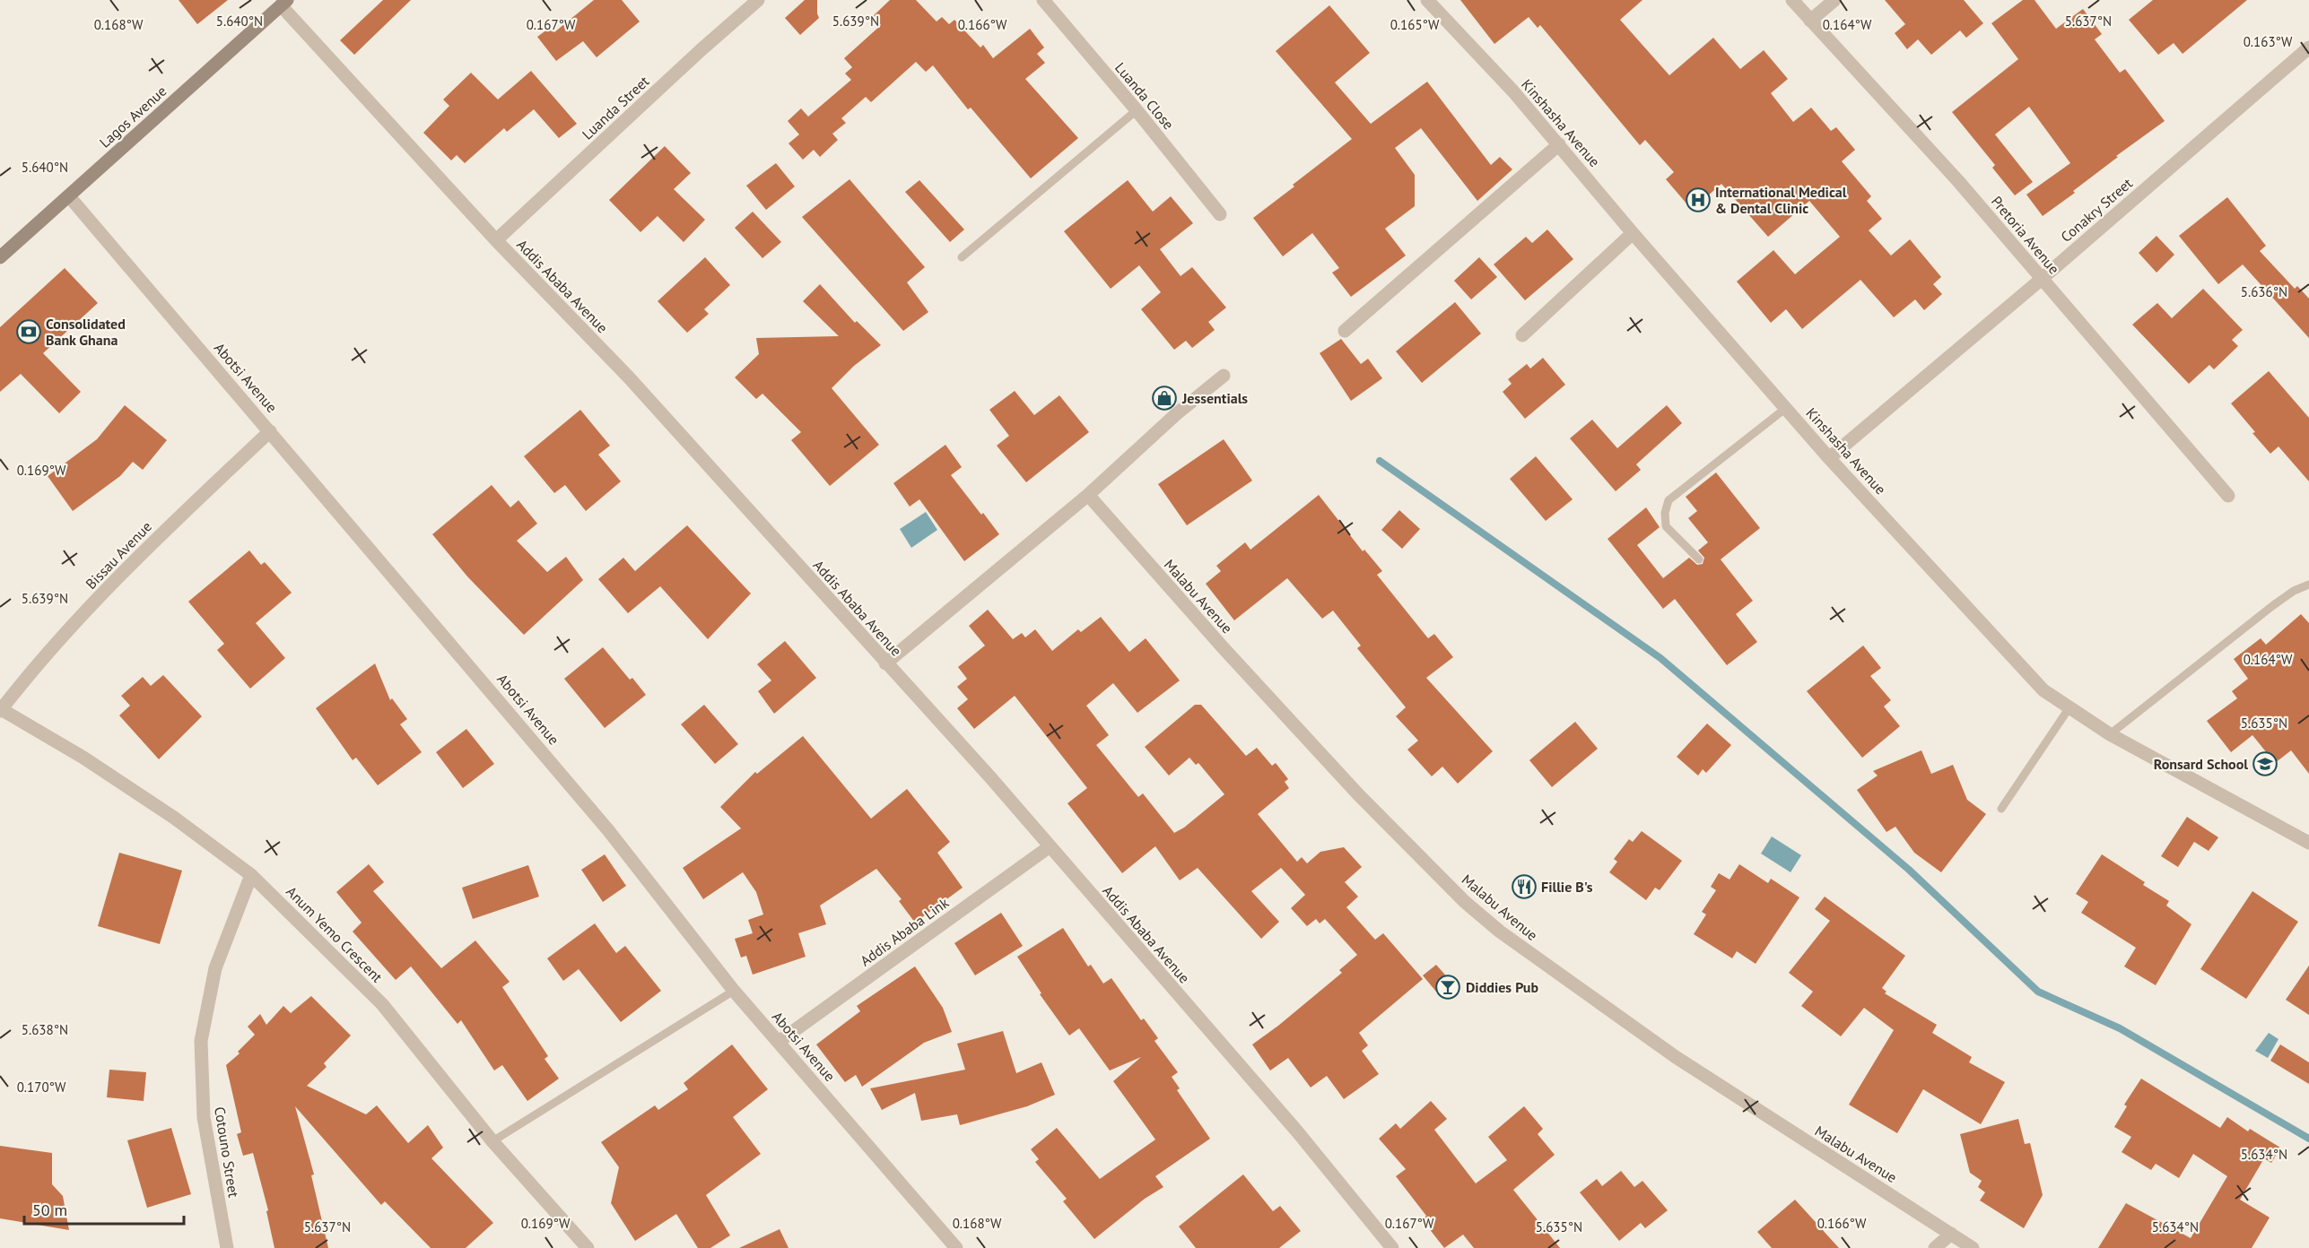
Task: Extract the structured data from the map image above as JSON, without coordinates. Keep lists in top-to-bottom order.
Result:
{
  "streets": {
    "street": [
      "Luanda Close",
      "Luanda Street",
      "Lagos Avenue",
      "Kinshasha Avenue",
      "Conakry Street",
      "Pretoria Avenue",
      "Addis Ababa Avenue",
      "Abotsi Avenue",
      "Bissau Avenue",
      "Malabu Avenue",
      "Addis Ababa Link",
      "Anum Yemo Crescent",
      "Cotouno Street"
    ]
  },
  "crossings": [
    ["Luanda Street", "Addis Ababa Avenue"],
    ["Lagos Avenue", "Addis Ababa Avenue"],
    ["Lagos Avenue", "Abotsi Avenue"],
    ["Kinshasha Avenue", "Conakry Street"],
    ["Conakry Street", "Pretoria Avenue"],
    ["Addis Ababa Avenue", "Addis Ababa Link"],
    ["Abotsi Avenue", "Bissau Avenue"],
    ["Abotsi Avenue", "Addis Ababa Link"],
    ["Bissau Avenue", "Anum Yemo Crescent"],
    ["Anum Yemo Crescent", "Cotouno Street"]
  ],
  "places": {
    "hospital": ["International Medical & Dental Clinic"],
    "bank": ["Consolidated Bank Ghana"],
    "shop": ["Jessentials"],
    "school or university": ["Ronsard School"],
    "restaurant": ["Fillie B's"],
    "bar": ["Diddies Pub"]
  },
  "scale_bar": "50 m",
  "coordinates": [
    "5.640°N",
    "5.639°N",
    "5.637°N",
    "0.168°W",
    "0.167°W",
    "0.166°W",
    "0.165°W",
    "0.164°W",
    "0.163°W",
    "5.636°N",
    "0.169°W",
    "5.635°N",
    "5.638°N",
    "0.170°W",
    "5.634°N"
  ]
}
